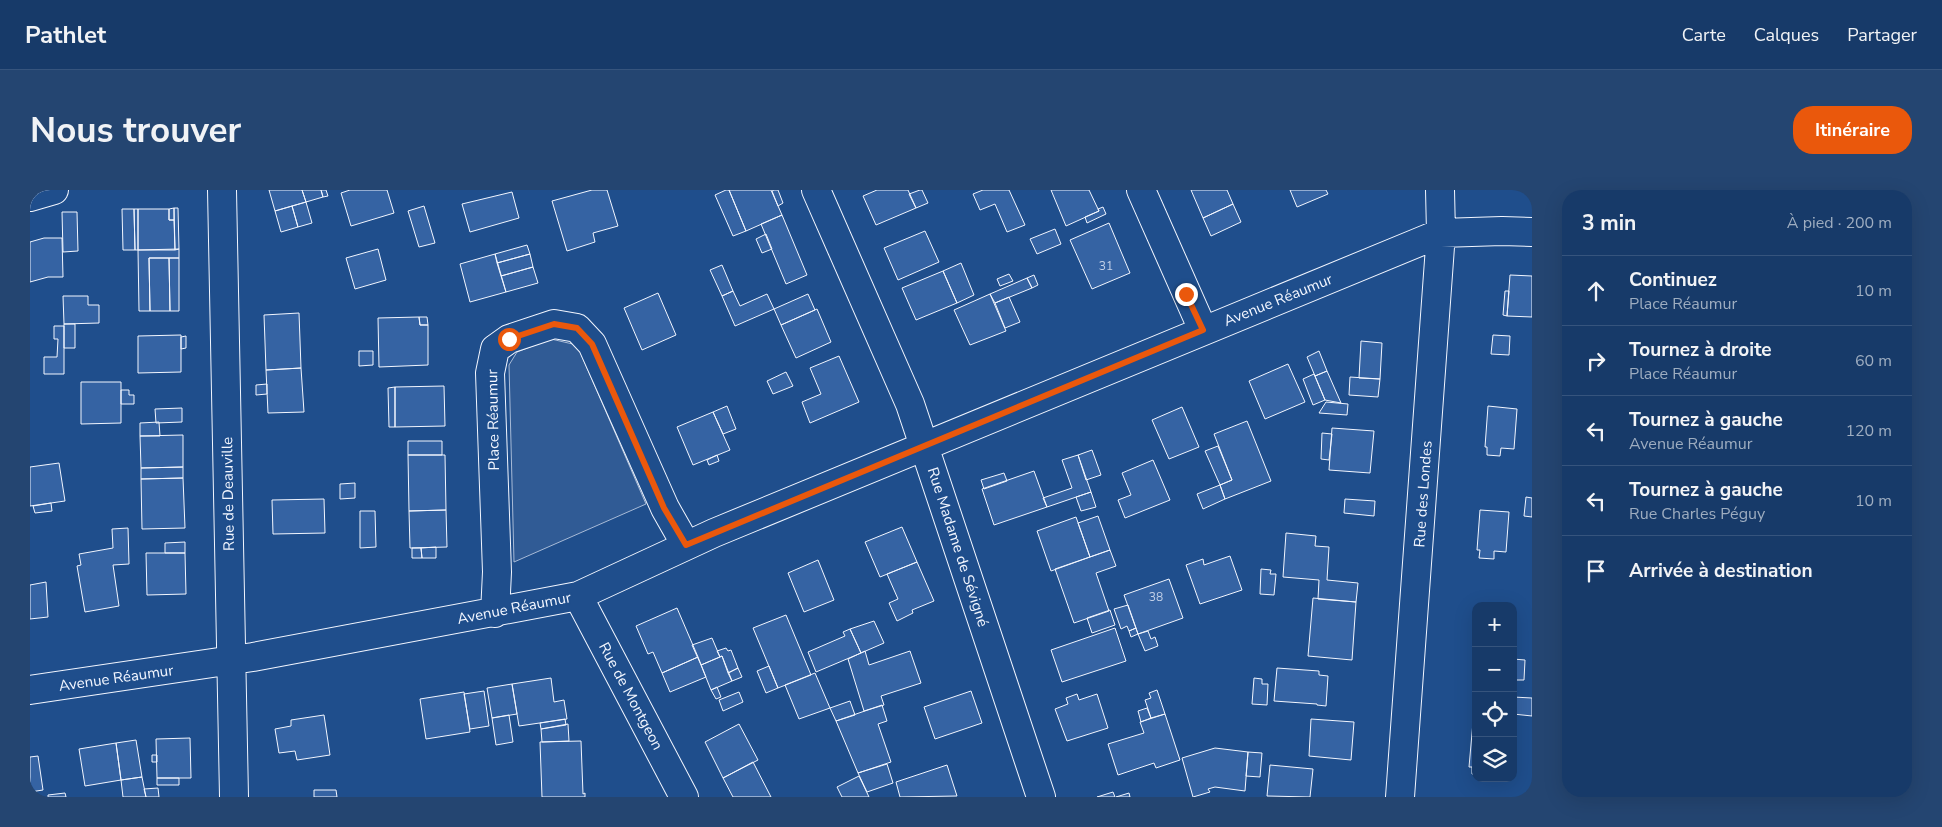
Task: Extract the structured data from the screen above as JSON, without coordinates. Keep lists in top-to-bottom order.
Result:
{
  "streets": {
    "street": [
      "Avenue Réaumur",
      "Place Réaumur",
      "Rue de Deauville",
      "Rue des Londes",
      "Rue Madame de Sévigné",
      "Rue de Montgeon"
    ]
  },
  "crossings": [
    ["Avenue Réaumur", "Place Réaumur"],
    ["Avenue Réaumur", "Rue de Deauville"],
    ["Avenue Réaumur", "Rue des Londes"],
    ["Avenue Réaumur", "Rue Madame de Sévigné"],
    ["Avenue Réaumur", "Rue de Montgeon"]
  ],
  "house_numbers": ["31", "38"],
  "page": {
    "header": "Pathlet",
    "nav": ["Carte", "Calques", "Partager"],
    "buttons": "Itinéraire",
    "title": "Nous trouver",
    "heading": ["3 min", "À pied · 200 m"],
    "list": [
      ["Continuez", "Place Réaumur", "10 m"],
      ["Tournez à droite", "Place Réaumur", "60 m"],
      ["Tournez à gauche", "Avenue Réaumur", "120 m"],
      ["Tournez à gauche", "Rue Charles Péguy", "10 m"],
      "Arrivée à destination"
    ],
    "map_buttons": ["+", "−"]
  }
}
